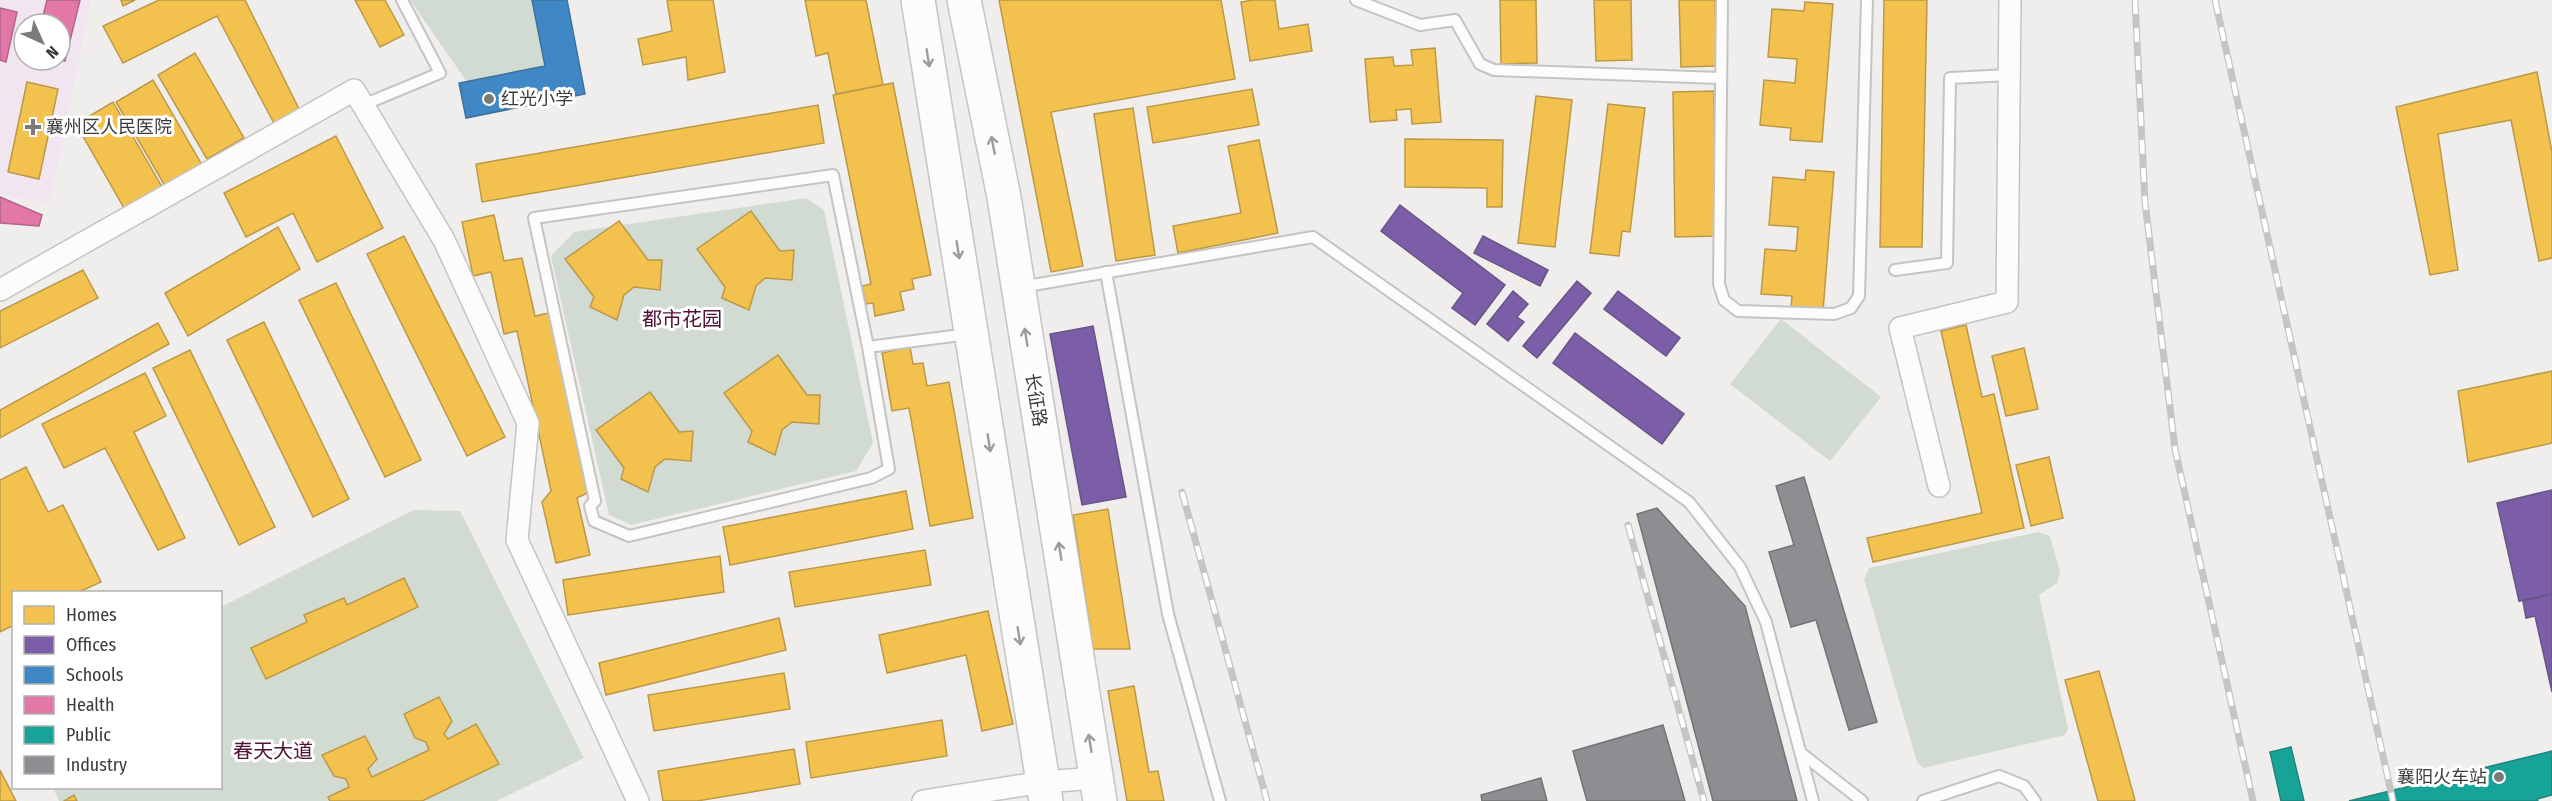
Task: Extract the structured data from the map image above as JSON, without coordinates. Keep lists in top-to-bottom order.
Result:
{
  "streets": {
    "main road": ["长征路"]
  },
  "districts": ["都市花园", "春天大道"],
  "places": {
    "other": ["红光小学", "襄阳火车站"],
    "health": ["襄州区人民医院"]
  },
  "legend": [
    "Homes",
    "Offices",
    "Schools",
    "Health",
    "Public",
    "Industry"
  ],
  "north": "bottom right"
}
